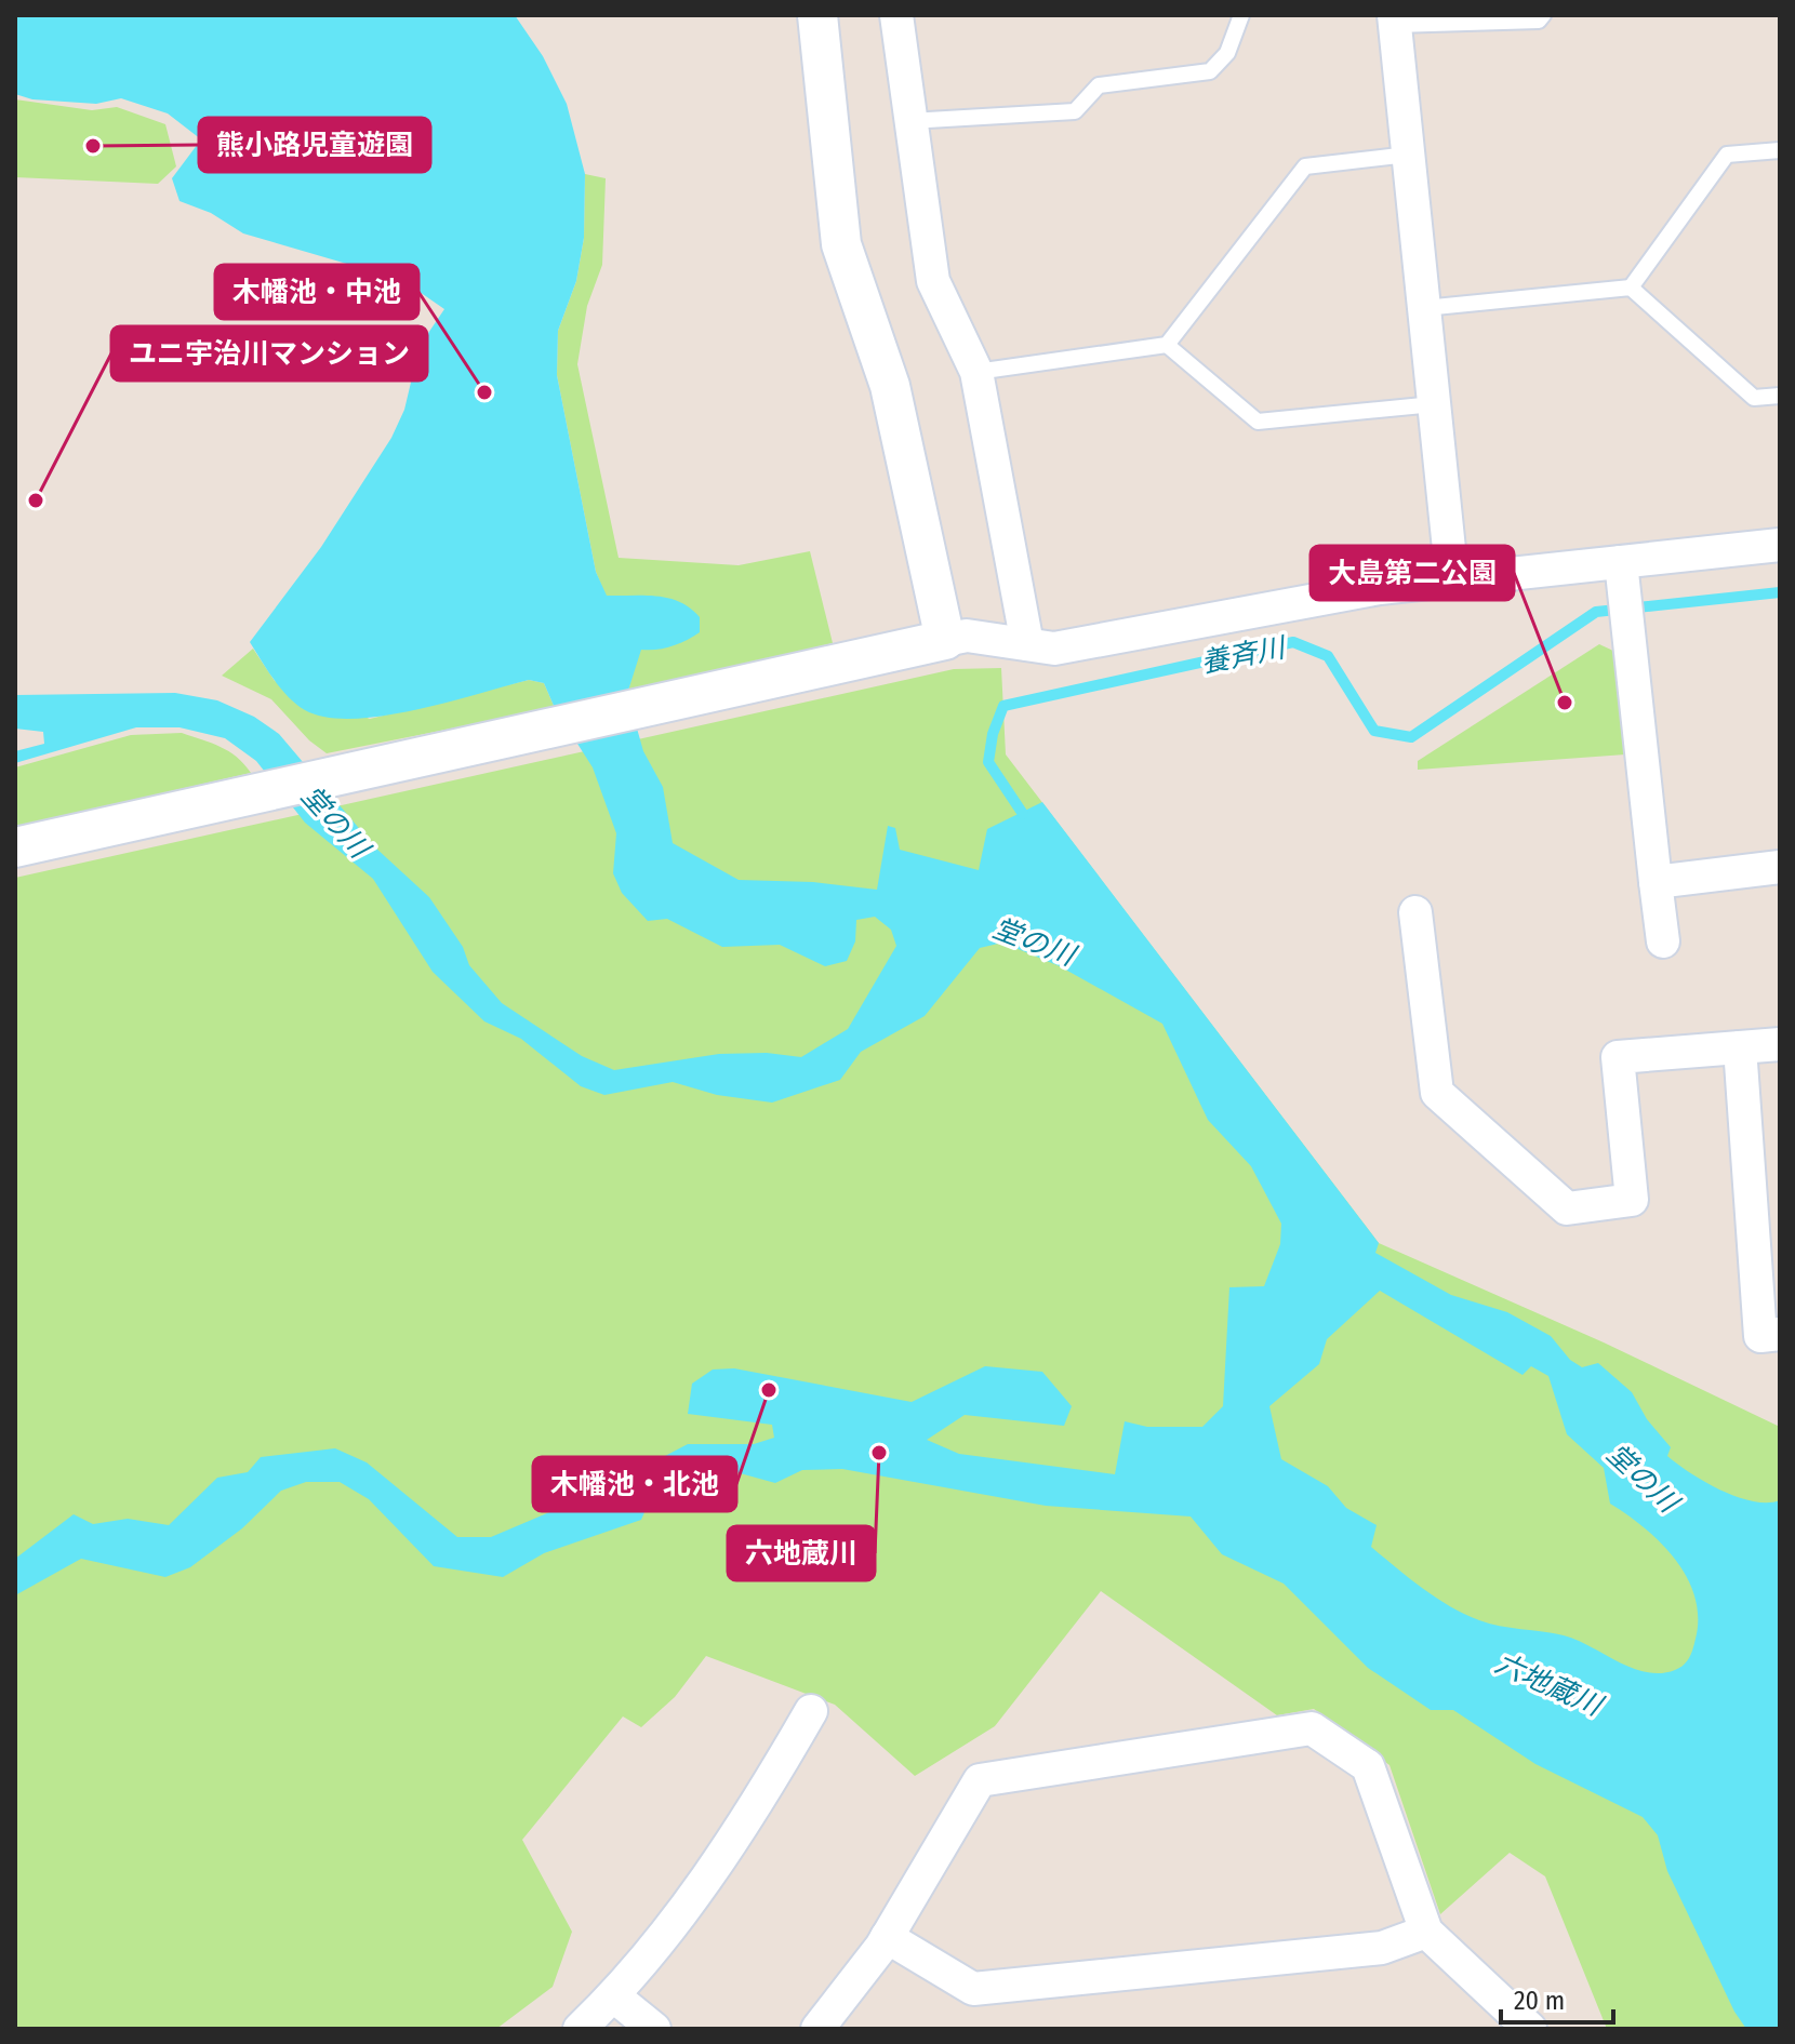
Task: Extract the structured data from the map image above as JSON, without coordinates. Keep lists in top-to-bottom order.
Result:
{
  "water": ["養斉川", "堂の川", "六地蔵川"],
  "places": [
    "熊小路児童遊園",
    "木幡池・中池",
    "ユニ宇治川マンション",
    "大島第二公園",
    "木幡池・北池",
    "六地蔵川"
  ],
  "scale_bar": "20 m"
}
